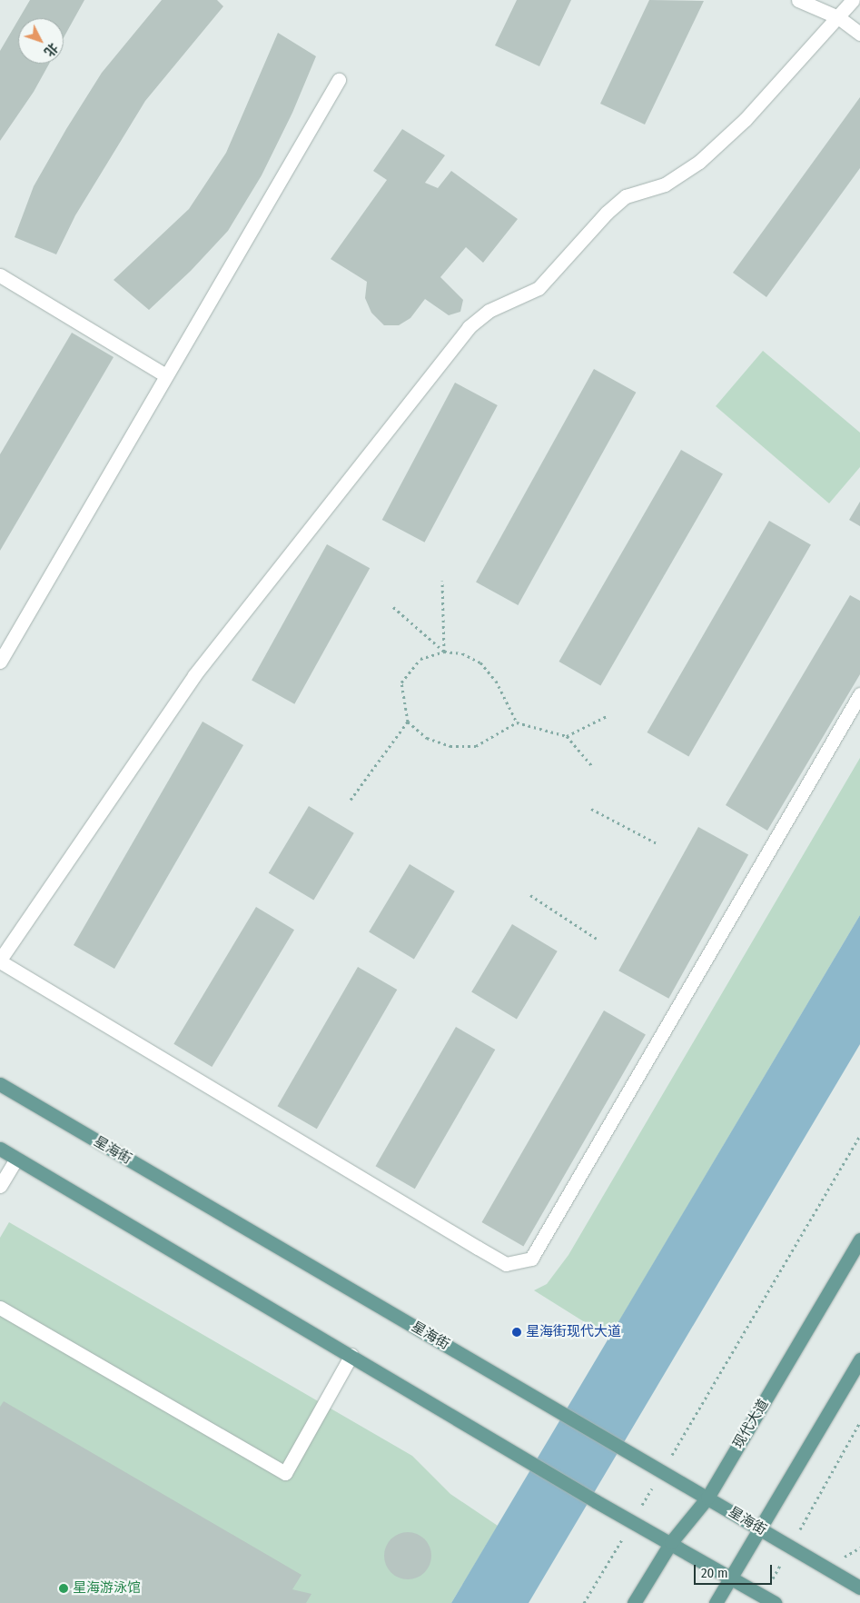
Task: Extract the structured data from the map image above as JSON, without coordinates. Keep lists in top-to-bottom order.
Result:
{
  "streets": {
    "main road": ["星海街", "现代大道"]
  },
  "crossings": [
    ["星海街", "现代大道"]
  ],
  "places": ["星海街现代大道", "星海游泳馆"],
  "scale_bar": "20 m",
  "north": "bottom right"
}
